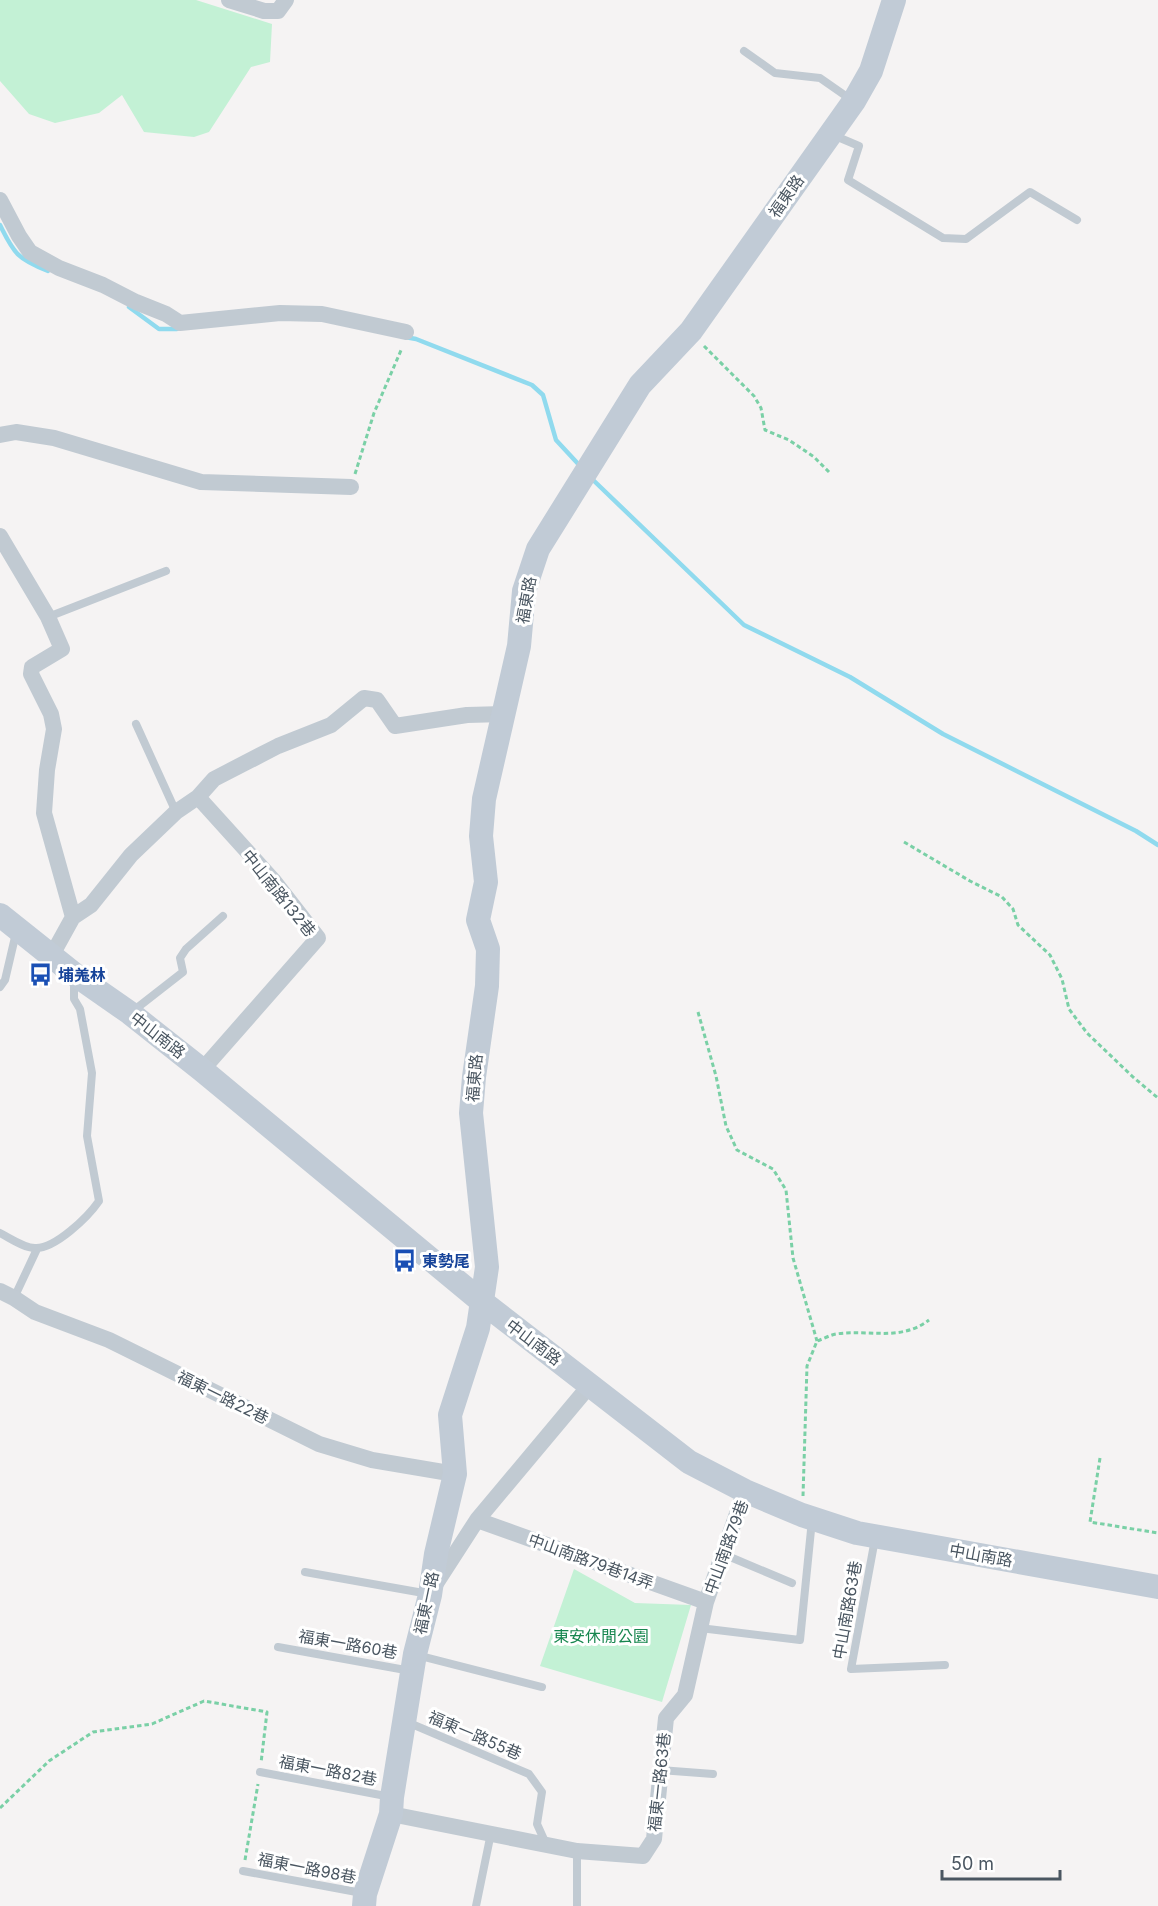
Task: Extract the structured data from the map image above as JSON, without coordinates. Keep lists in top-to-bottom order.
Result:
{
  "streets": {
    "street": [
      "福東路",
      "中山南路132巷",
      "中山南路",
      "福東一路22巷",
      "中山南路79巷",
      "中山南路79巷14弄",
      "福東一路",
      "福東一路63巷"
    ],
    "lane": [
      "中山南路63巷",
      "福東一路60巷",
      "福東一路55巷",
      "福東一路82巷",
      "福東一路98巷"
    ]
  },
  "crossings": [
    ["福東路", "中山南路"],
    ["福東路", "福東一路"],
    ["中山南路132巷", "中山南路"],
    ["中山南路", "中山南路79巷"],
    ["中山南路", "福東一路"],
    ["中山南路", "中山南路63巷"],
    ["福東一路22巷", "福東一路"],
    ["中山南路79巷", "中山南路79巷14弄"],
    ["中山南路79巷", "福東一路63巷"],
    ["中山南路79巷14弄", "福東一路63巷"],
    ["福東一路", "福東一路60巷"],
    ["福東一路", "福東一路55巷"],
    ["福東一路", "福東一路82巷"],
    ["福東一路", "福東一路63巷"],
    ["福東一路", "福東一路98巷"],
    ["福東一路55巷", "福東一路63巷"],
    ["福東一路82巷", "福東一路63巷"]
  ],
  "parks": ["東安休閒公園"],
  "places": {
    "bus stop": ["埔羗林", "東勢尾"]
  },
  "scale_bar": "50 m"
}
